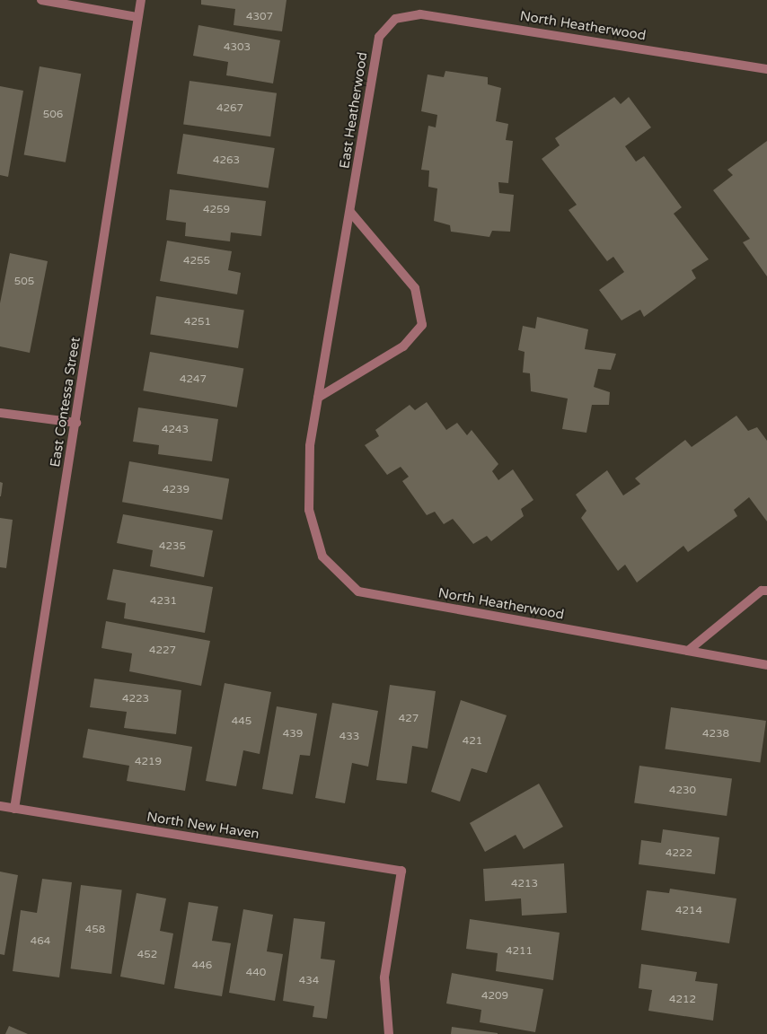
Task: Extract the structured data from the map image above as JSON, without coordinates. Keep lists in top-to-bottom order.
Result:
{
  "streets": {
    "street": [
      "North Heatherwood",
      "East Heatherwood",
      "East Contessa Street",
      "North New Haven"
    ]
  },
  "crossings": [
    ["North Heatherwood", "East Heatherwood"],
    ["East Contessa Street", "North New Haven"]
  ],
  "house_numbers": [
    "4307",
    "4303",
    "4267",
    "506",
    "4263",
    "4259",
    "4255",
    "505",
    "4251",
    "4247",
    "4243",
    "4239",
    "4235",
    "4231",
    "4227",
    "4223",
    "427",
    "445",
    "439",
    "4238",
    "433",
    "421",
    "4219",
    "4230",
    "4222",
    "4213",
    "4214",
    "458",
    "464",
    "4211",
    "452",
    "446",
    "440",
    "434",
    "4209",
    "4212"
  ]
}
